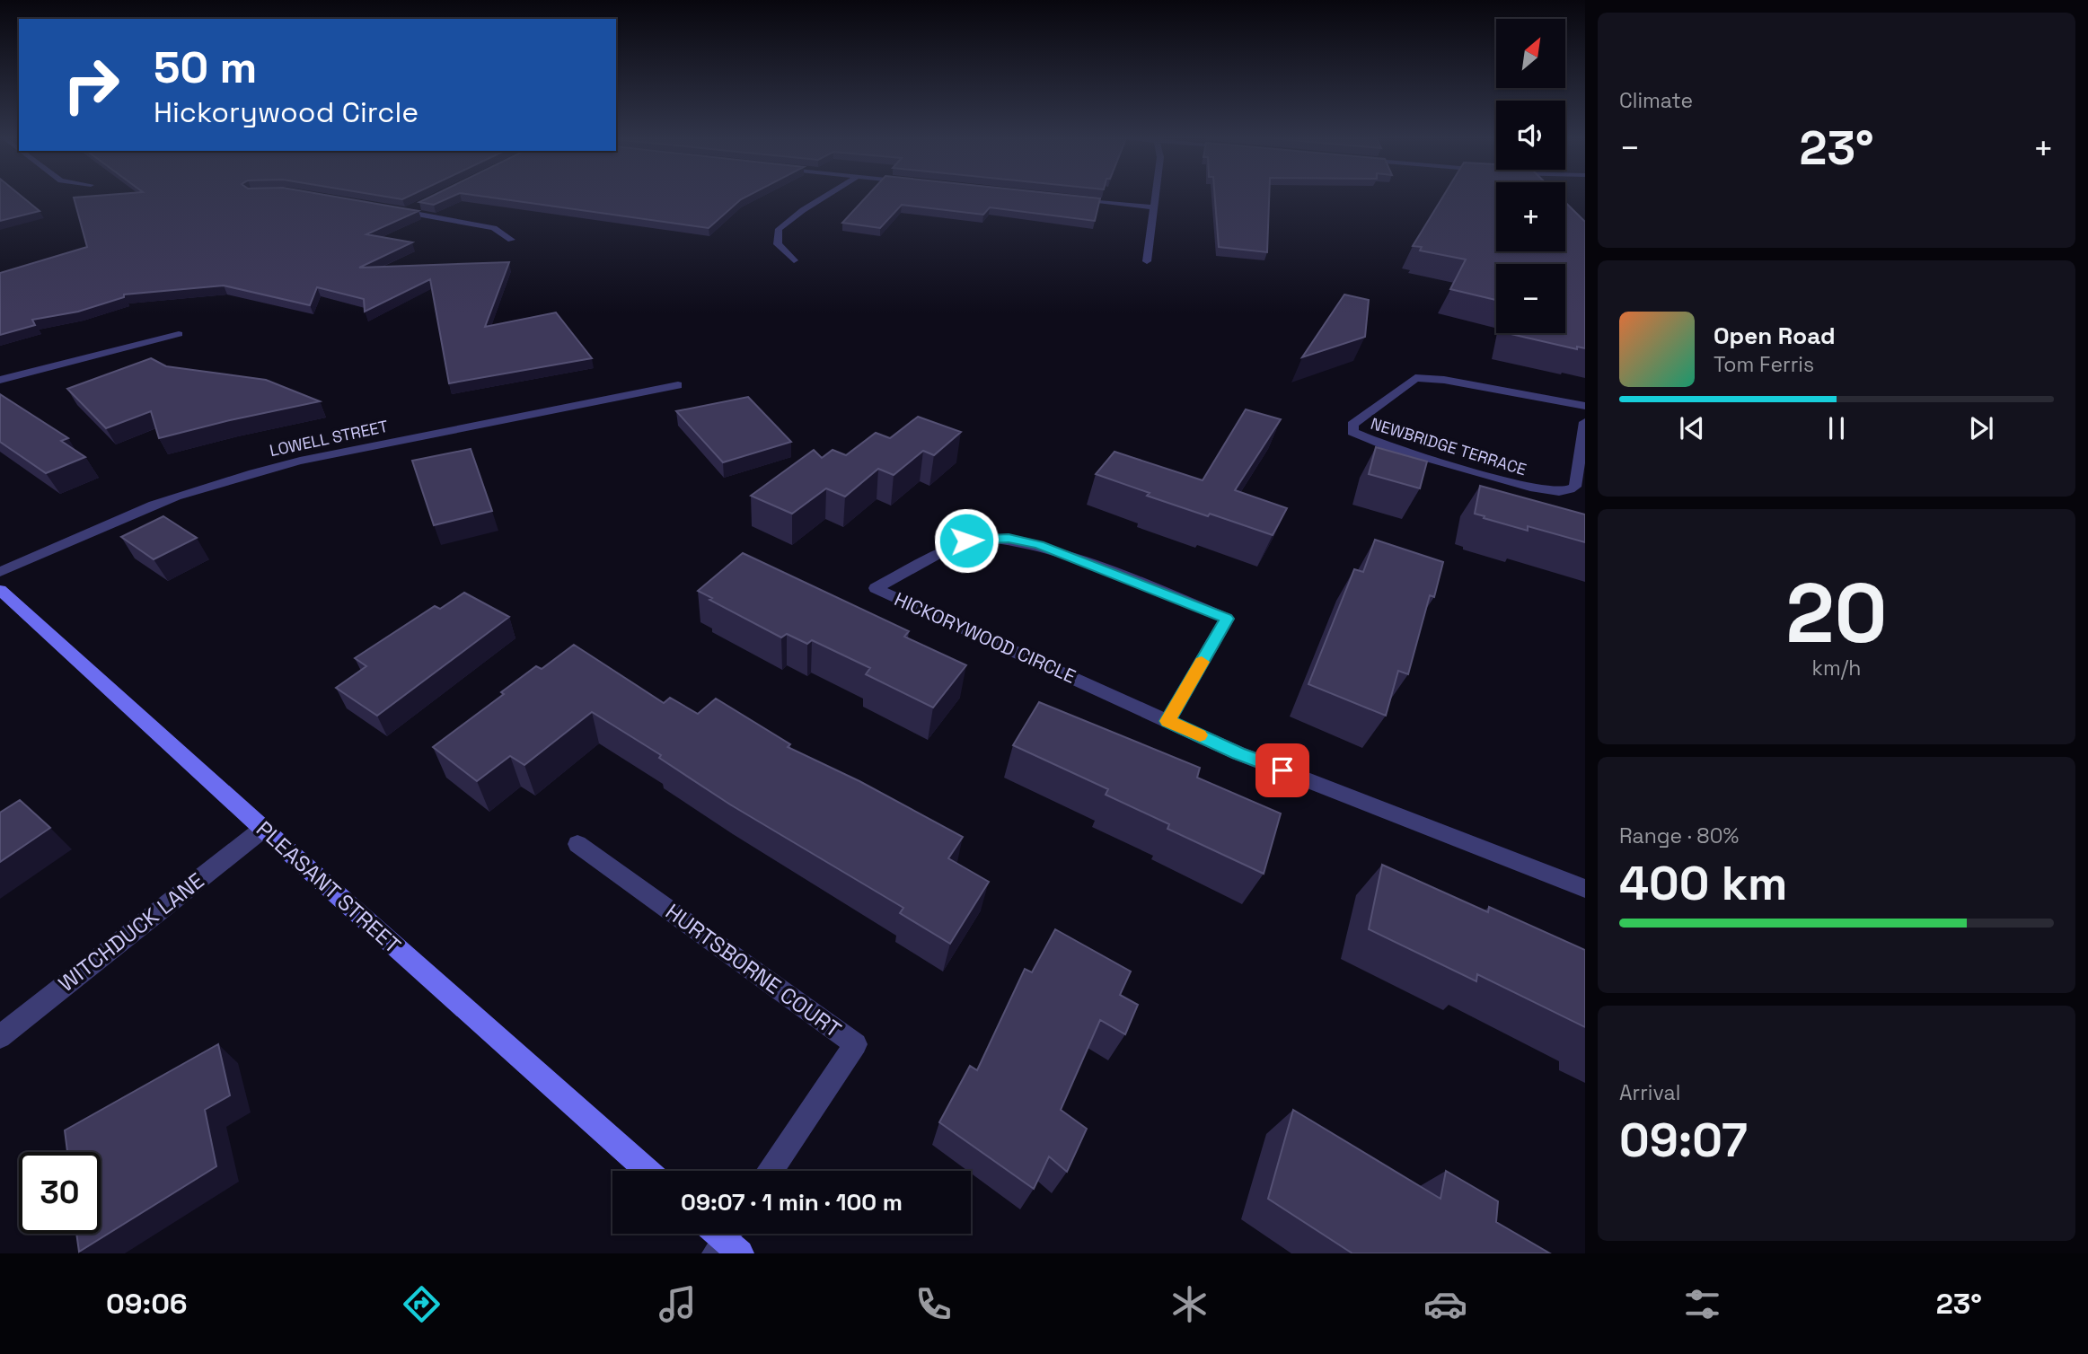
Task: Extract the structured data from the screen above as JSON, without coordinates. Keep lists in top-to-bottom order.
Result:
{
  "streets": {
    "street": [
      "LOWELL STREET",
      "NEWBRIDGE TERRACE",
      "HICKORYWOOD CIRCLE",
      "PLEASANT STREET",
      "WITCHDUCK LANE",
      "HURTSBORNE COURT"
    ]
  },
  "crossings": [
    ["PLEASANT STREET", "WITCHDUCK LANE"]
  ],
  "north": "top right",
  "page": {
    "tile": [
      "Climate",
      ["20", "km/h"],
      ["Range · 80%", "400 km"],
      ["Arrival", "09:07"]
    ],
    "map_buttons": ["+", "−"],
    "turn": ["50 m", "Hickorywood Circle"],
    "heat": ["−", "23°", "+"],
    "song": ["Open Road", "Tom Ferris"],
    "limit": "30",
    "trip": "09:07 · 1 min · 100 m",
    "tabs": ["09:06", "23°"]
  }
}
